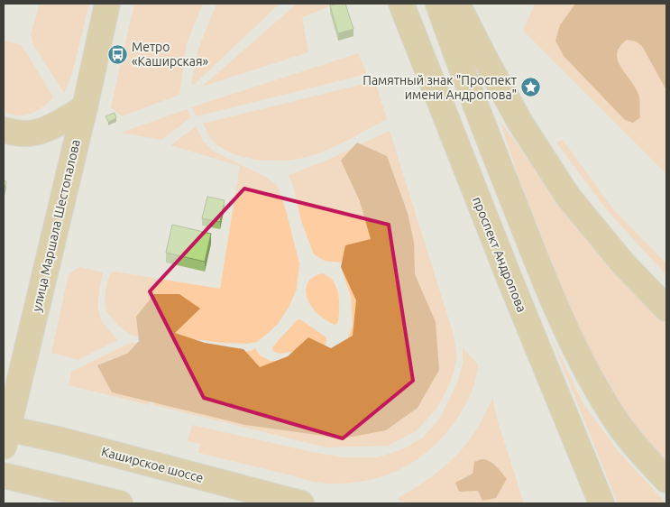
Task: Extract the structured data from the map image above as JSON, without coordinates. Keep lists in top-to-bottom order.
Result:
{
  "streets": {
    "main road": ["улица Маршала Шестопалова", "проспект Андропова", "Каширское шоссе"]
  },
  "crossings": [
    ["улица Маршала Шестопалова", "Каширское шоссе"]
  ],
  "places": {
    "bus stop": ["Метро «Каширская»"],
    "place": ["Памятный знак \"Проспект имени Андропова\""]
  }
}
